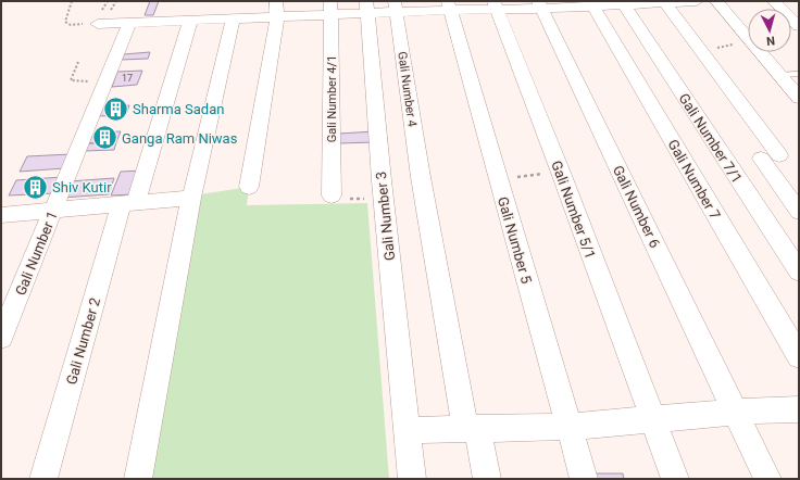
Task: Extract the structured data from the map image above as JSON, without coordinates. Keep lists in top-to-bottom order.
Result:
{
  "streets": {
    "street": [
      "Gali Number 4",
      "Gali Number 4/1",
      "Gali Number 7/1",
      "Gali Number 7",
      "Gali Number 6",
      "Gali Number 5/1",
      "Gali Number 3",
      "Gali Number 5",
      "Gali Number 1",
      "Gali Number 2"
    ]
  },
  "places": {
    "building": ["Sharma Sadan", "Ganga Ram Niwas", "Shiv Kutir"]
  },
  "house_numbers": ["17"],
  "north": "bottom"
}
